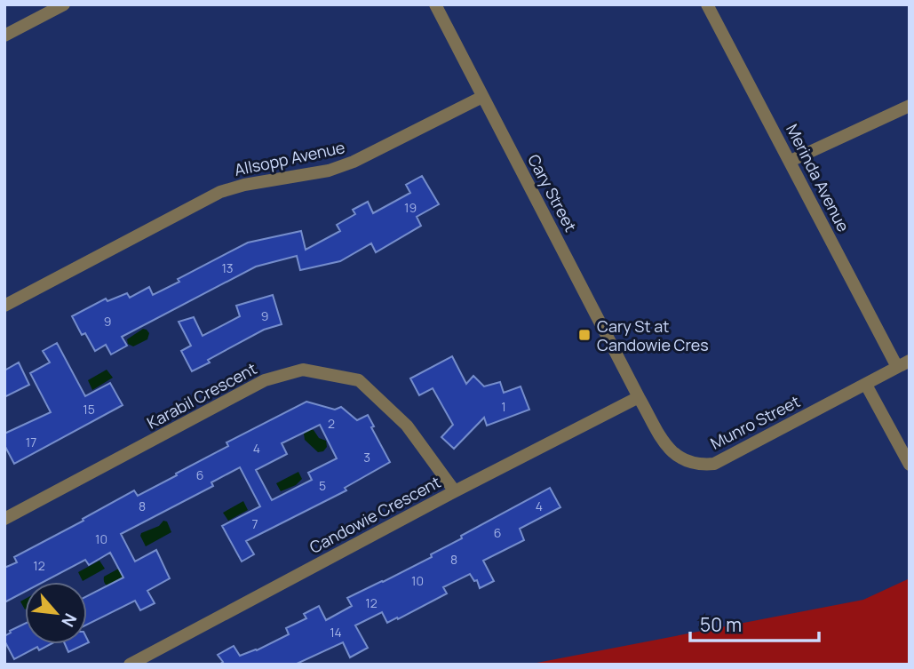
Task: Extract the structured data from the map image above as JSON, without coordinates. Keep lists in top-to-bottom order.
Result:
{
  "streets": {
    "street": [
      "Allsopp Avenue",
      "Merinda Avenue",
      "Cary Street",
      "Karabil Crescent",
      "Munro Street",
      "Candowie Crescent"
    ]
  },
  "crossings": [
    ["Allsopp Avenue", "Cary Street"],
    ["Merinda Avenue", "Munro Street"],
    ["Cary Street", "Munro Street"],
    ["Cary Street", "Candowie Crescent"],
    ["Karabil Crescent", "Candowie Crescent"],
    ["Munro Street", "Candowie Crescent"]
  ],
  "places": {
    "transit": ["Cary St at Candowie Cres"]
  },
  "house_numbers": [
    "19",
    "13",
    "9",
    "9",
    "1",
    "15",
    "2",
    "17",
    "4",
    "3",
    "6",
    "5",
    "8",
    "4",
    "7",
    "6",
    "10",
    "8",
    "12",
    "10",
    "12",
    "14"
  ],
  "scale_bar": "50 m",
  "north": "bottom right"
}
